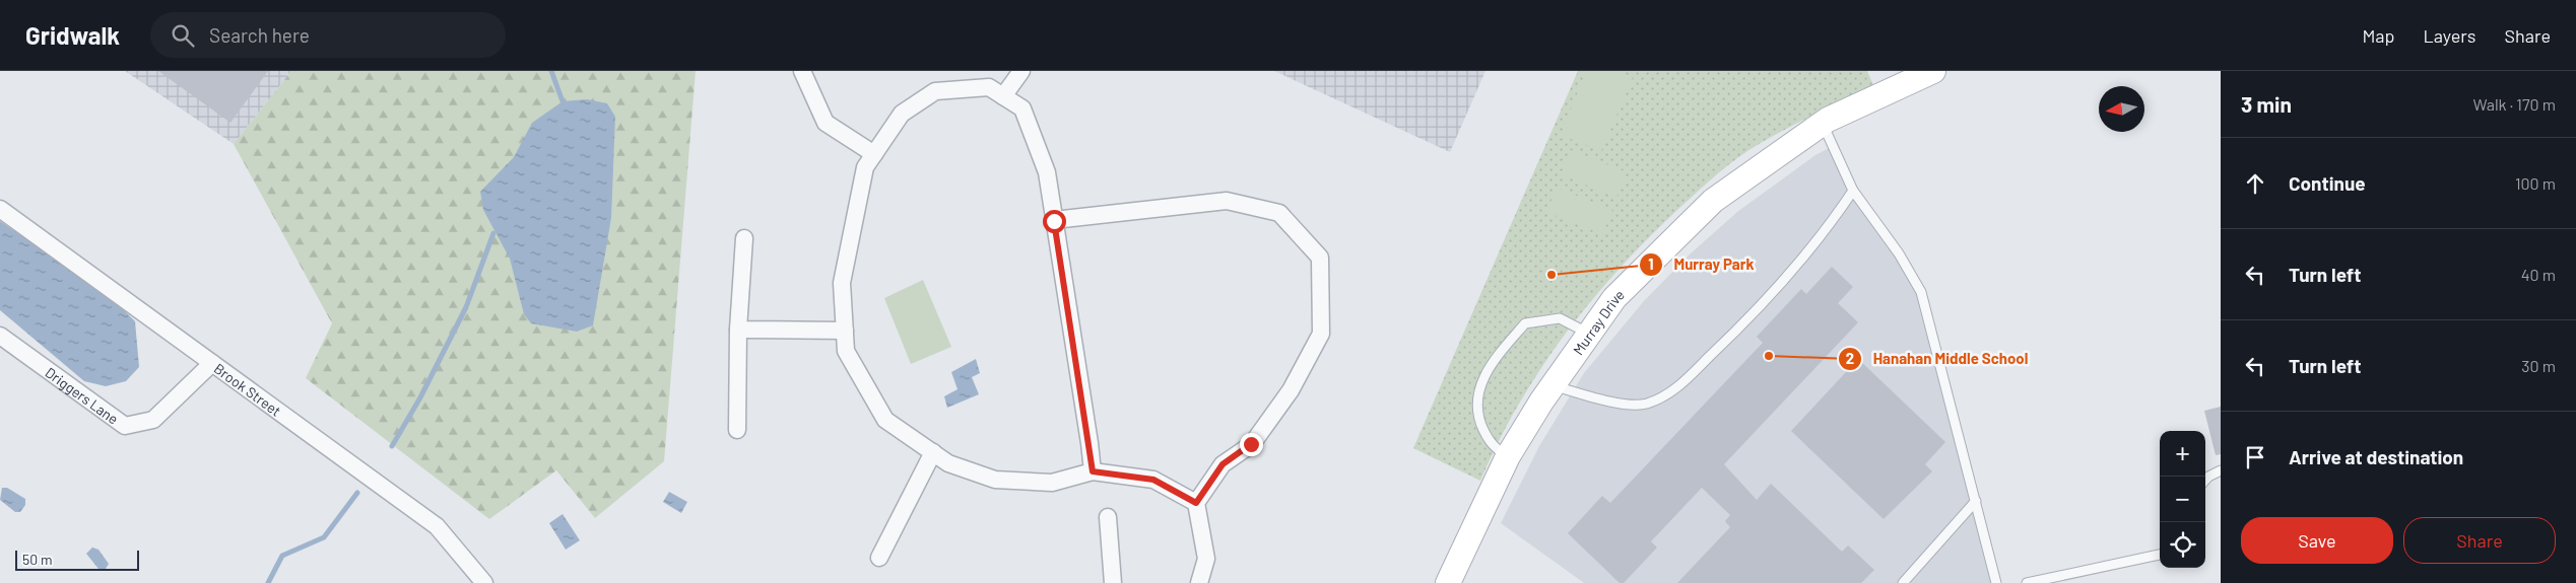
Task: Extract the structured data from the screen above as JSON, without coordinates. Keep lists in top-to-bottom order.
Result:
{
  "streets": {
    "street": ["Murray Drive", "Brook Street", "Driggers Lane"]
  },
  "crossings": [
    ["Brook Street", "Driggers Lane"]
  ],
  "places": ["Murray Park", "Hanahan Middle School"],
  "scale_bar": "50 m",
  "north": "left",
  "page": {
    "header": "Gridwalk",
    "search": "Search here",
    "nav": ["Map", "Layers", "Share"],
    "heading": ["3 min", "Walk · 170 m"],
    "list": [
      ["Continue", "100 m"],
      ["Turn left", "40 m"],
      ["Turn left", "30 m"],
      "Arrive at destination"
    ],
    "map_buttons": ["+", "−"],
    "buttons": ["Save", "Share"],
    "scale": "50 m"
  }
}
